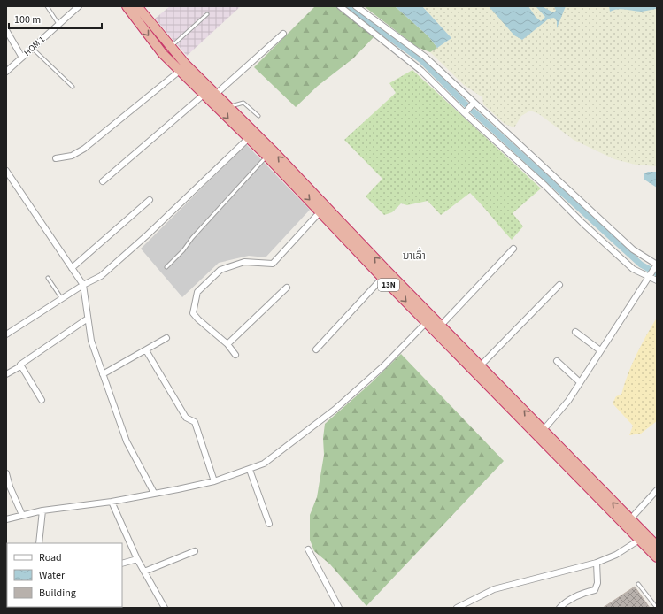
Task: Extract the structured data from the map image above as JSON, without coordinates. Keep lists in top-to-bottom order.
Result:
{
  "streets": {
    "highway": ["13N"],
    "street": ["HOM 1"]
  },
  "districts": ["ນາເລົ່າ"],
  "legend": ["Road", "Water", "Building"],
  "scale_bar": "100 m"
}
